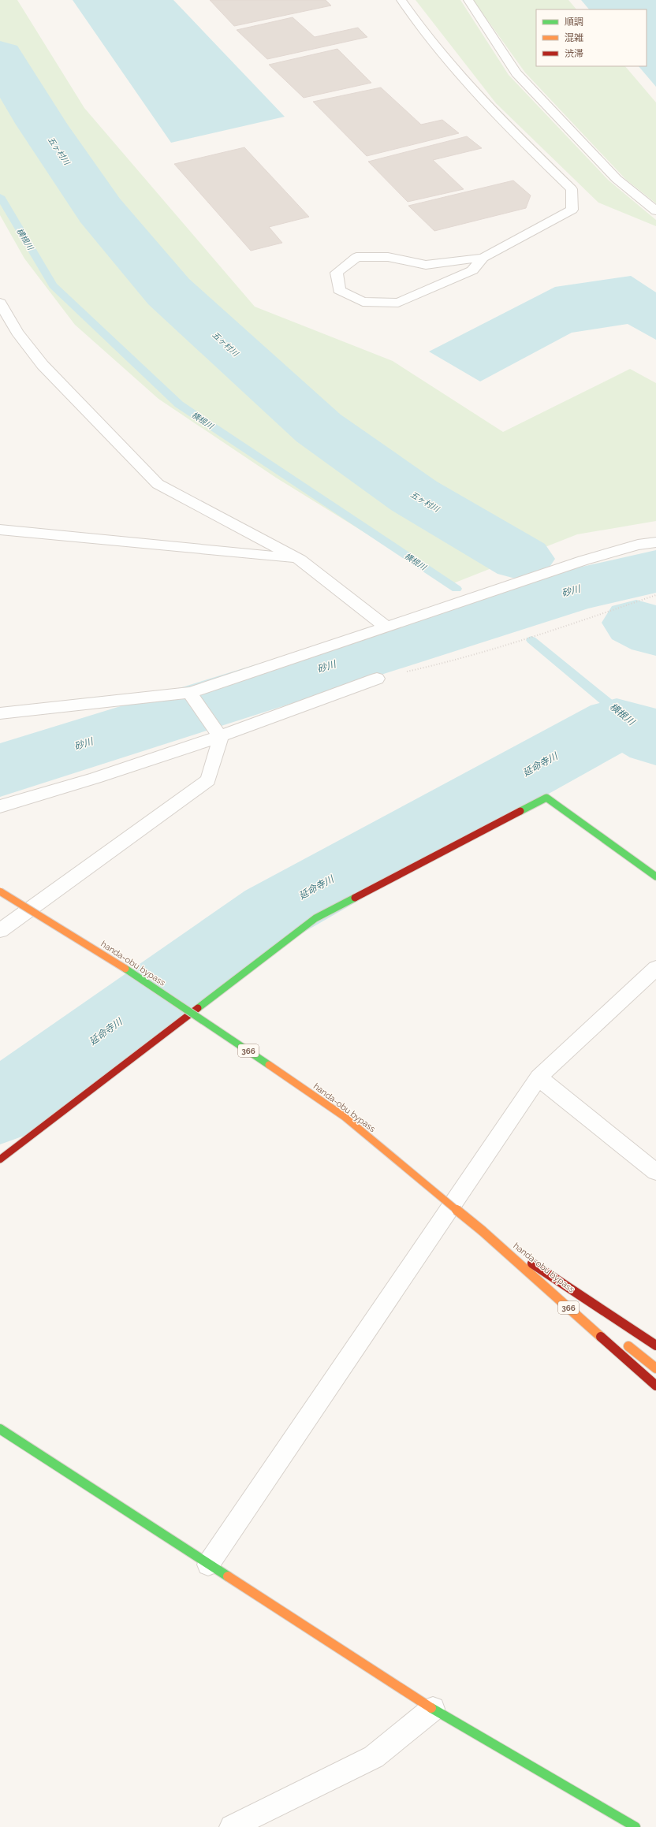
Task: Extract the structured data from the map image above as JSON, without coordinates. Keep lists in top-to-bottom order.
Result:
{
  "streets": {
    "main road": ["handa-obu bypass", "366"]
  },
  "crossings": [
    ["handa-obu bypass", "366"]
  ],
  "water": [
    "五ヶ村川",
    "横根川",
    "砂川",
    "延命寺川"
  ],
  "legend": ["順調", "混雑", "渋滞"]
}
